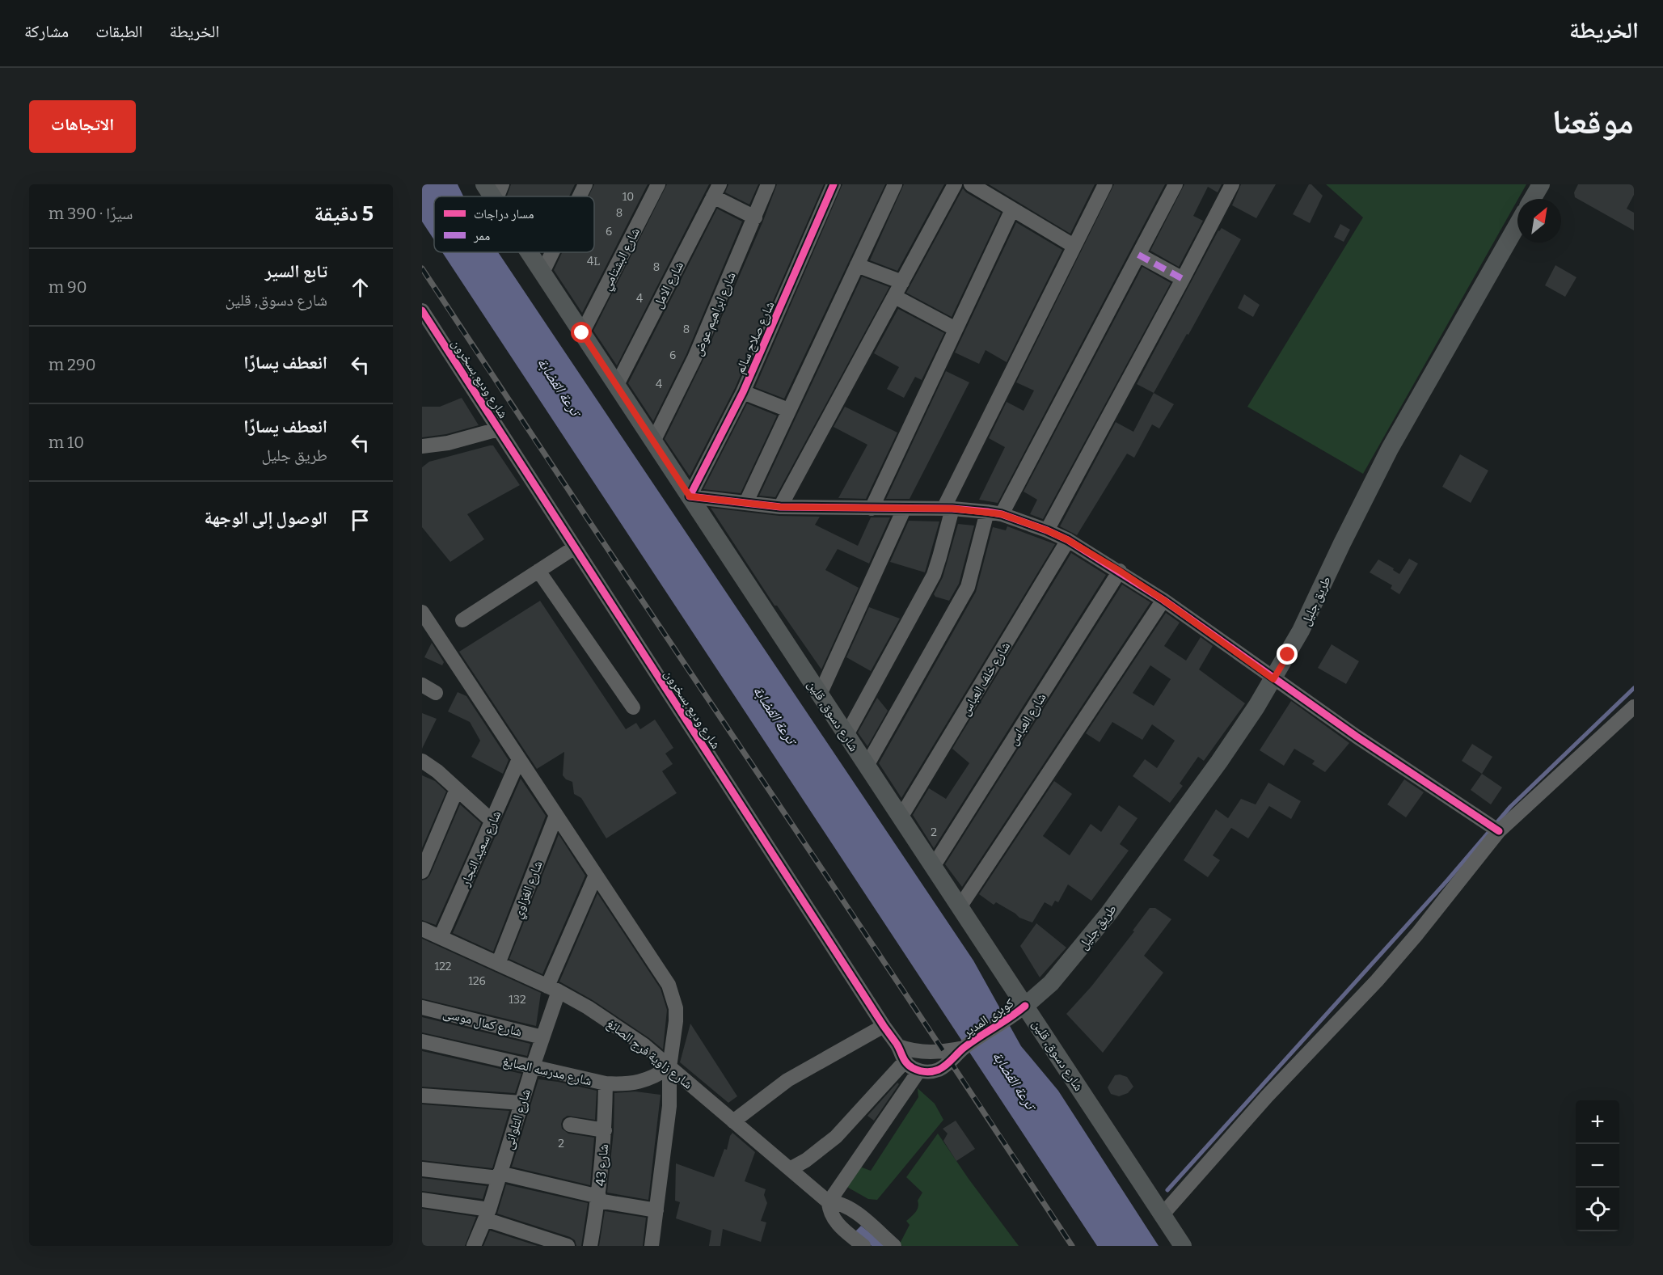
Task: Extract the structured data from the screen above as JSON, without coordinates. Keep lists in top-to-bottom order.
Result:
{
  "streets": {
    "main road": ["طريق جليل", "شارع دسوق, قلين"],
    "street": [
      "شارع البشتامي",
      "شارع الامل",
      "شارع ابراهيم عوض",
      "شارع صلاح سالم",
      "شارع وديع بسخرون",
      "شارع خلف العباس",
      "شارع العباس",
      "شارع سعيد النجار",
      "شارع الغزاوي",
      "كوبرى المدير",
      "شارع كمال موسى",
      "شارع زاوية فرج الصائغ",
      "شارع مدرسه الصايغ",
      "شارع التلوانى",
      "شارع 43"
    ]
  },
  "crossings": [
    ["شارع البشتامي", "شارع دسوق, قلين"],
    ["شارع الامل", "شارع دسوق, قلين"],
    ["شارع ابراهيم عوض", "شارع دسوق, قلين"],
    ["شارع صلاح سالم", "شارع دسوق, قلين"],
    ["طريق جليل", "شارع دسوق, قلين"],
    ["طريق جليل", "كوبرى المدير"],
    ["شارع خلف العباس", "شارع دسوق, قلين"],
    ["شارع دسوق, قلين", "شارع العباس"],
    ["شارع دسوق, قلين", "كوبرى المدير"],
    ["شارع سعيد النجار", "شارع زاوية فرج الصائغ"],
    ["شارع الغزاوي", "شارع زاوية فرج الصائغ"],
    ["شارع كمال موسى", "شارع التلوانى"],
    ["شارع زاوية فرج الصائغ", "شارع مدرسه الصايغ"],
    ["شارع زاوية فرج الصائغ", "شارع التلوانى"],
    ["شارع مدرسه الصايغ", "شارع التلوانى"],
    ["شارع مدرسه الصايغ", "شارع 43"]
  ],
  "water": ["ترعة القضابة"],
  "house_numbers": [
    "10",
    "8",
    "6",
    "4L",
    "8",
    "4",
    "8",
    "6",
    "4",
    "2",
    "122",
    "126",
    "132",
    "2"
  ],
  "legend": ["مسار دراجات", "ممر"],
  "north": "top right",
  "page": {
    "header": "الخريطة",
    "nav": ["الخريطة", "الطبقات", "مشاركة"],
    "title": "موقعنا",
    "buttons": "الاتجاهات",
    "heading": ["5 دقيقة", "سيرًا · 390 m"],
    "list": [
      ["تابع السير", "شارع دسوق, قلين", "90 m"],
      ["انعطف يسارًا", "290 m"],
      ["انعطف يسارًا", "طريق جليل", "10 m"],
      "الوصول إلى الوجهة"
    ],
    "map_buttons": ["+", "−"]
  }
}
